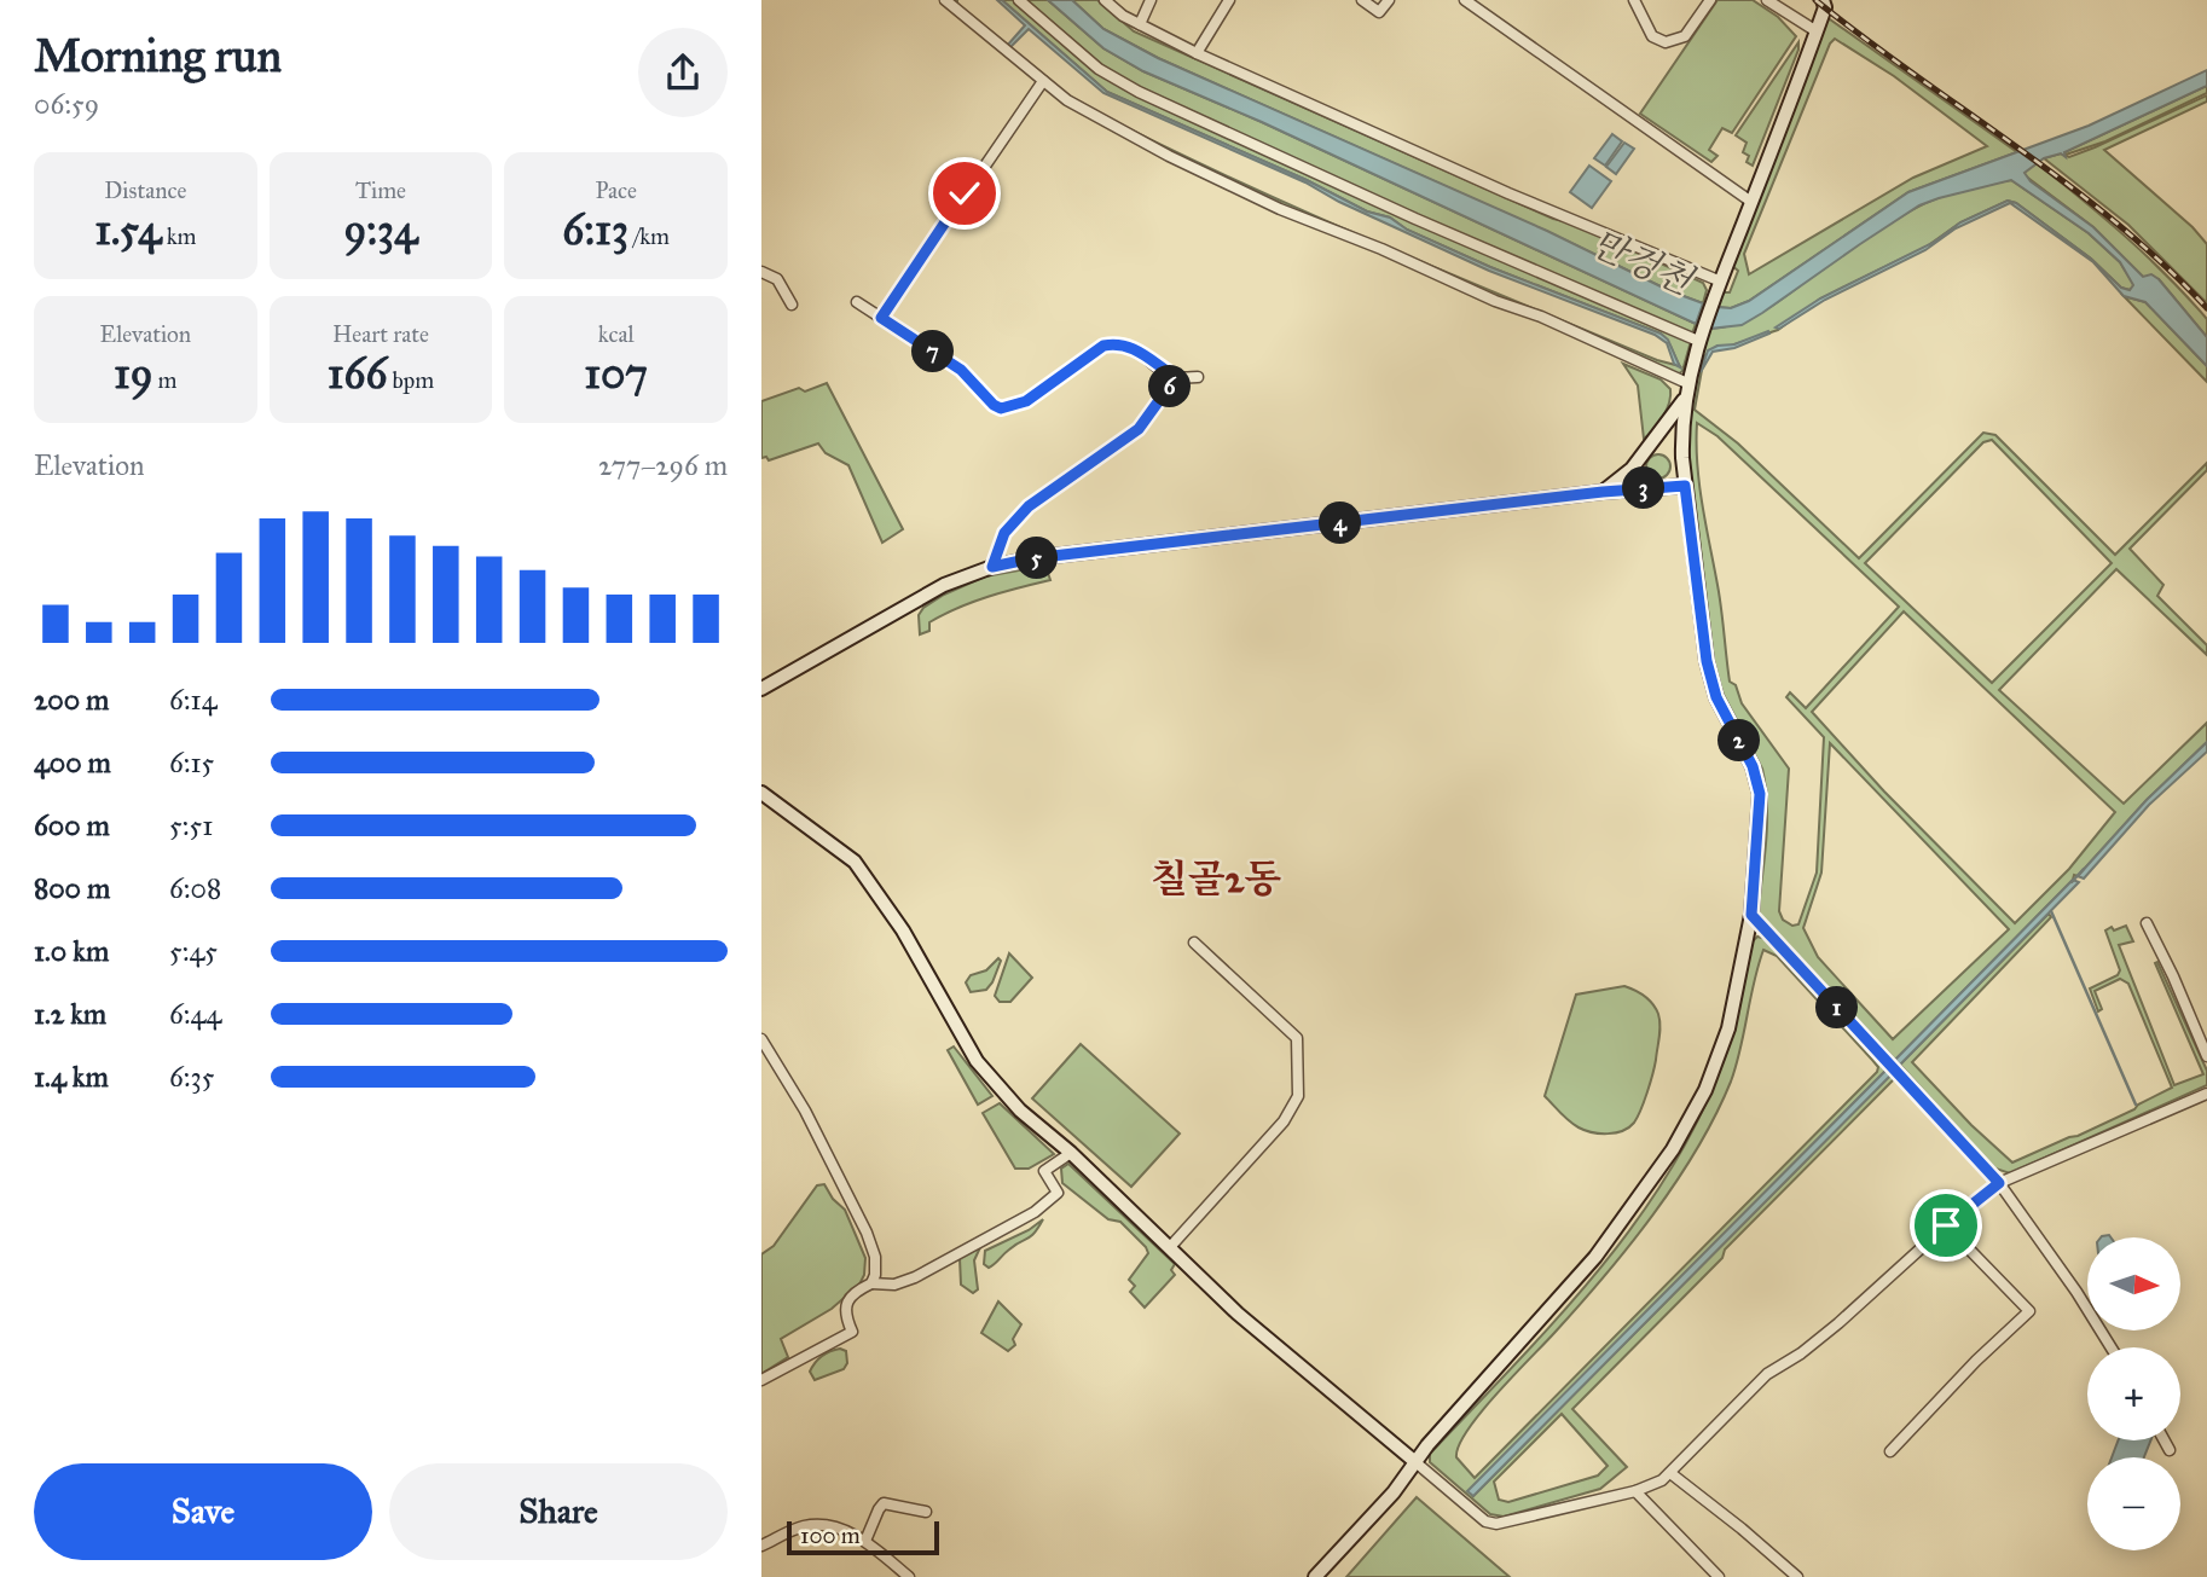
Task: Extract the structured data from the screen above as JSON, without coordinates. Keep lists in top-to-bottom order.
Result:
{
  "districts": ["칠골2동"],
  "water": ["만겅천"],
  "scale_bar": "100 m",
  "north": "right",
  "page": {
    "heading": ["Morning run", "06:59"],
    "stats": [
      ["Distance", "1.54 km"],
      ["Time", "9:34"],
      ["Pace", "6:13 /km"],
      ["Elevation", "19 m"],
      ["Heart rate", "166 bpm"],
      ["kcal", "107"]
    ],
    "pins": [
      "7",
      "6",
      "3",
      "4",
      "5",
      "2",
      "1"
    ],
    "chart": ["Elevation", "277–296 m"],
    "list": [
      {
        "name": "200 m",
        "note": "6:14"
      },
      {
        "name": "400 m",
        "note": "6:15"
      },
      {
        "name": "600 m",
        "note": "5:51"
      },
      {
        "name": "800 m",
        "note": "6:08"
      },
      {
        "name": "1.0 km",
        "note": "5:45"
      },
      {
        "name": "1.2 km",
        "note": "6:44"
      },
      {
        "name": "1.4 km",
        "note": "6:35"
      }
    ],
    "map_buttons": ["+", "−"],
    "buttons": ["Save", "Share"],
    "scale": "100 m"
  }
}
